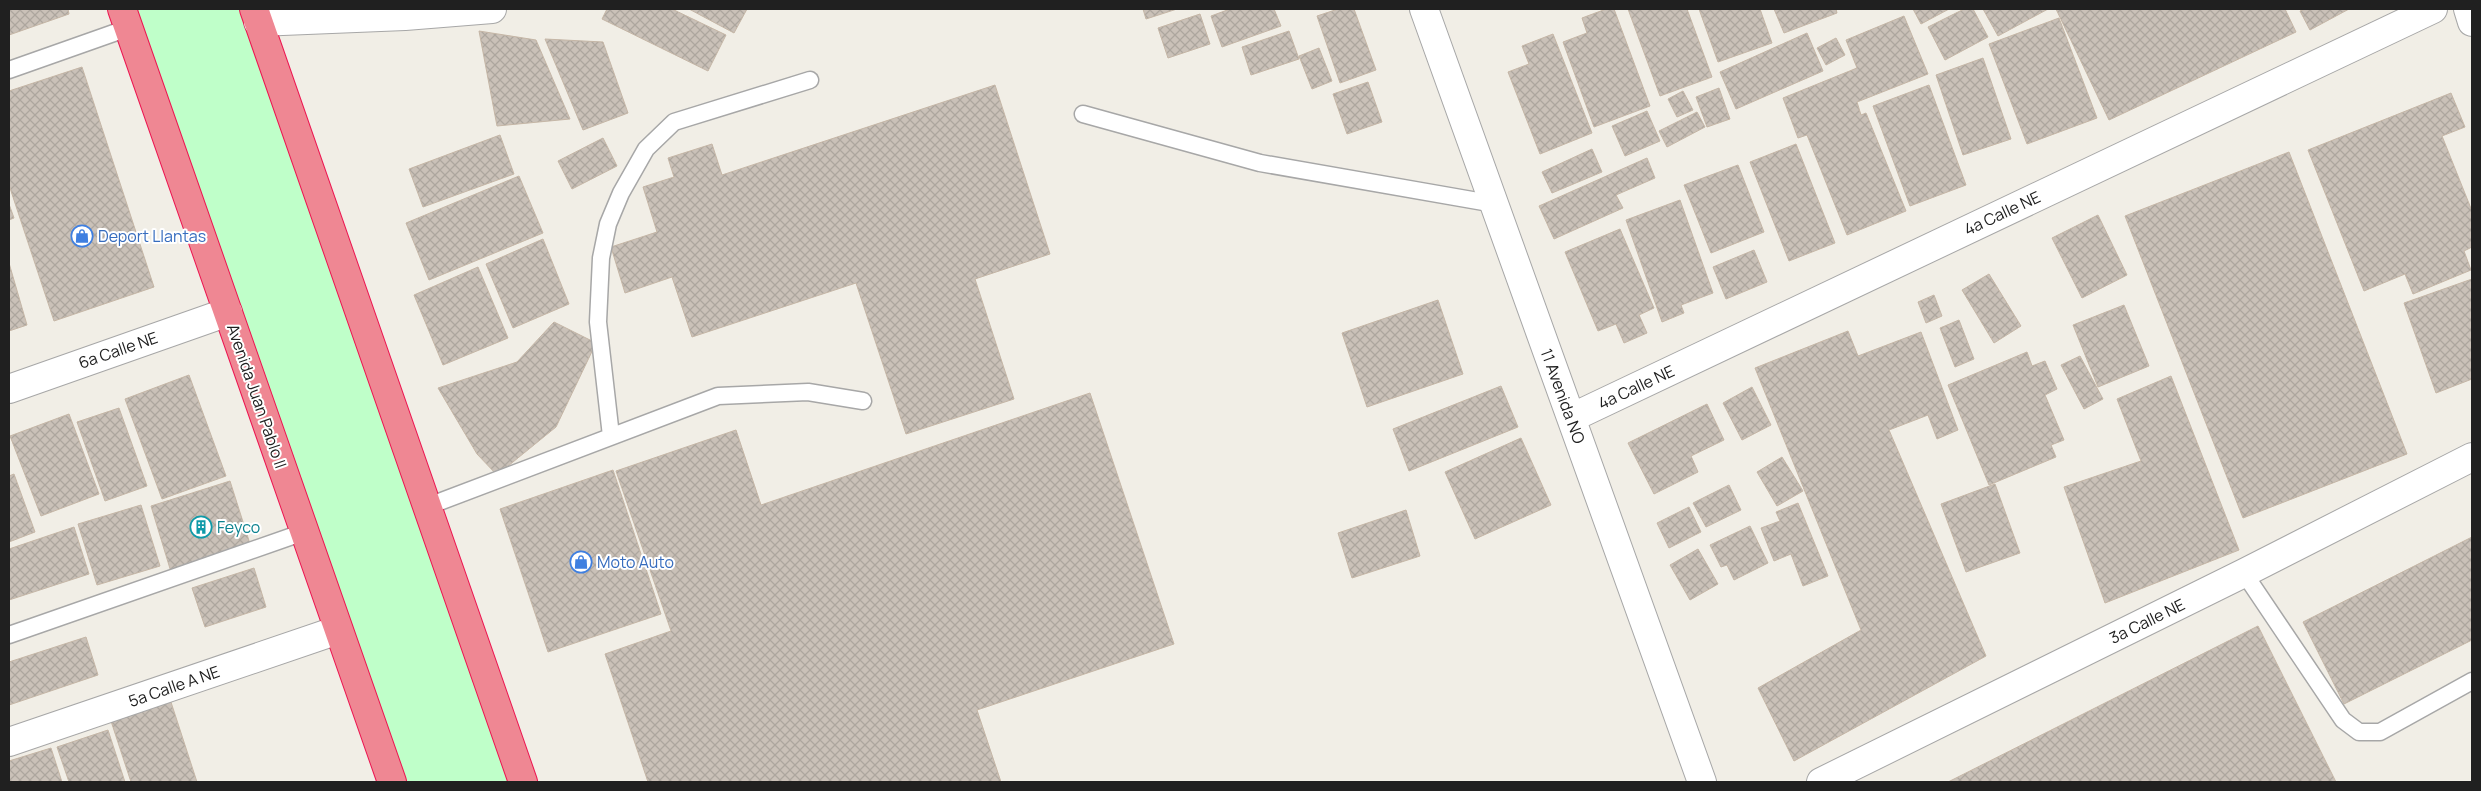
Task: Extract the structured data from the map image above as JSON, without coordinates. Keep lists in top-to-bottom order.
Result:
{
  "streets": {
    "highway": ["Avenida Juan Pablo II"],
    "street": [
      "4a Calle NE",
      "6a Calle NE",
      "11 Avenida NO",
      "3a Calle NE",
      "5a Calle A NE"
    ]
  },
  "crossings": [
    ["4a Calle NE", "11 Avenida NO"],
    ["6a Calle NE", "Avenida Juan Pablo II"],
    ["Avenida Juan Pablo II", "5a Calle A NE"]
  ],
  "places": {
    "shop": ["Deport Llantas", "Moto Auto"],
    "building": ["Feyco"]
  }
}
